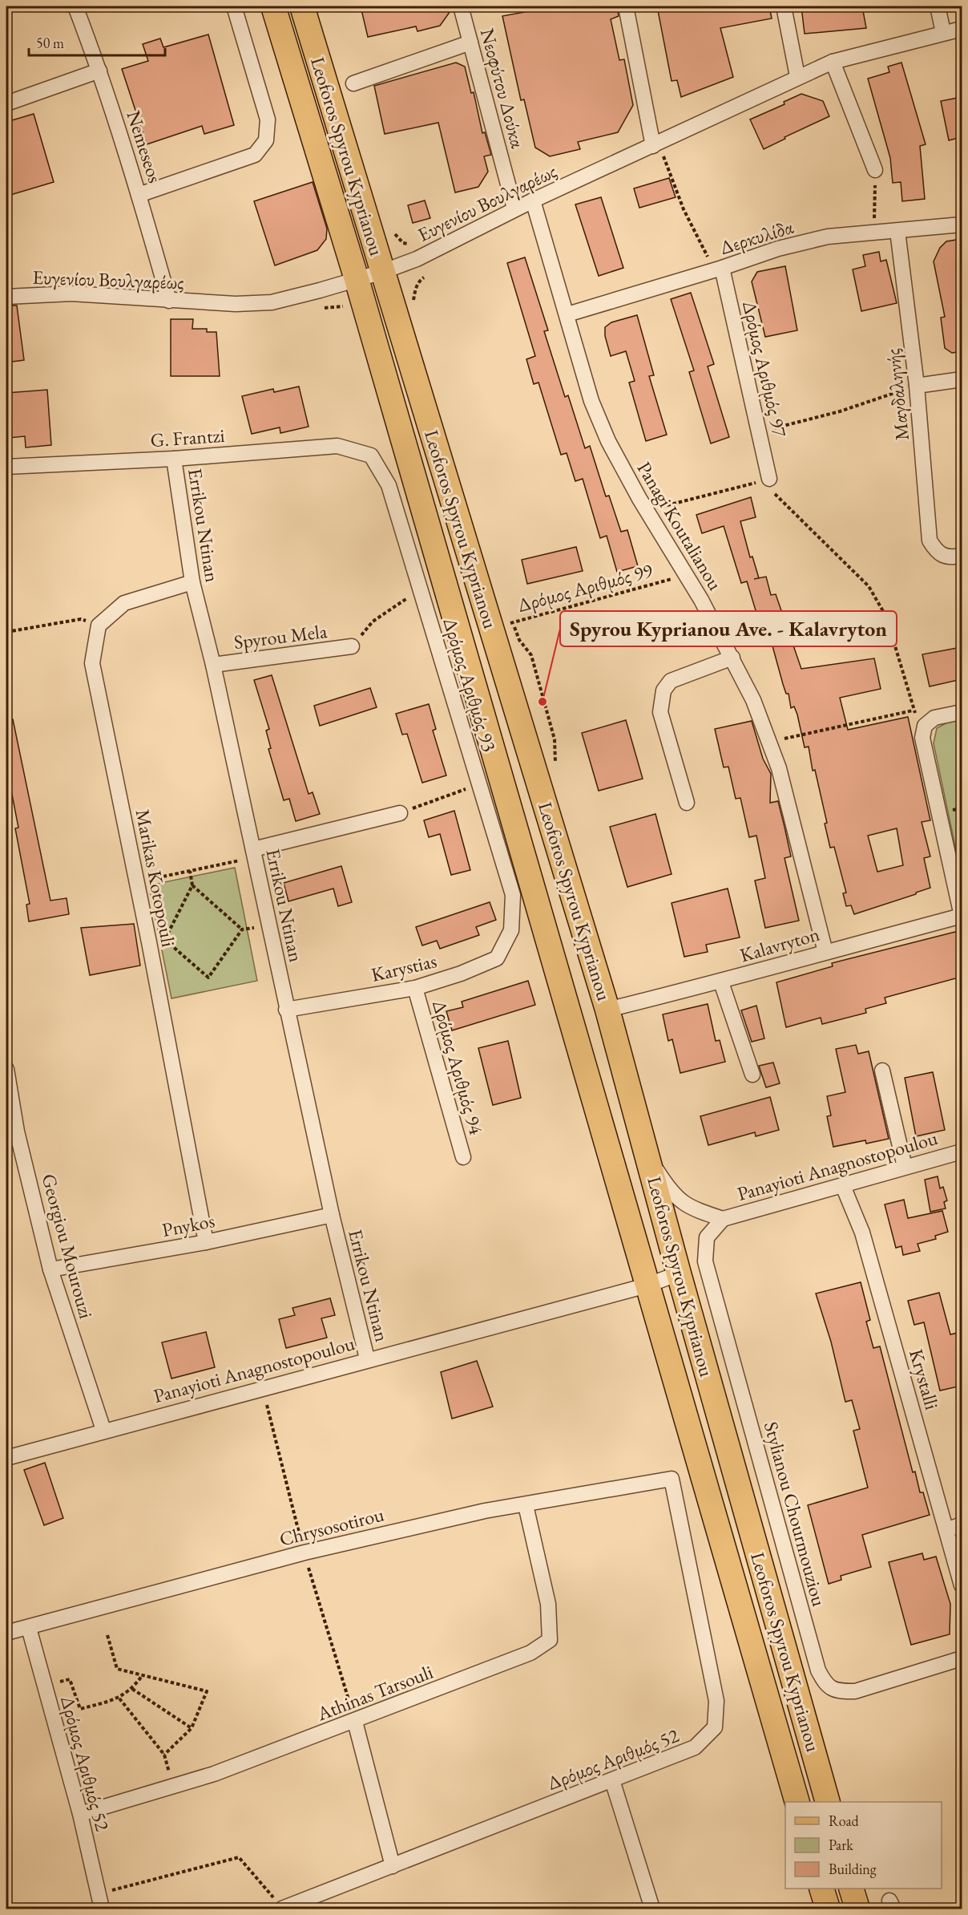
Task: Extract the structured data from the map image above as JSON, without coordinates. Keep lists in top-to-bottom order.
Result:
{
  "streets": {
    "main road": ["Leoforos Spyrou Kyprianou"],
    "street": [
      "Νεοφύτου Δούκα",
      "Nemeseos",
      "Ευγενίου Βουλγαρέως",
      "Δερκυλίδα",
      "Δρόμος Αριθμός 97",
      "Μαγδαληνής",
      "G. Frantzi",
      "Errikou Ntinan",
      "Panagi Koutalianou",
      "Spyrou Mela",
      "Δρόμος Αριθμός 93",
      "Marikas Kotopouli",
      "Kalavryton",
      "Karystias",
      "Δρόμος Αριθμός 94",
      "Panayioti Anagnostopoulou",
      "Pnykos",
      "Georgiou Mourouzi",
      "Krystalli",
      "Stylianou Chourmouziou",
      "Chrysosotirou",
      "Athinas Tarsouli",
      "Δρόμος Αριθμός 52"
    ],
    "path": ["Δρόμος Αριθμός 99"]
  },
  "crossings": [
    ["Νεοφύτου Δούκα", "Ευγενίου Βουλγαρέως"],
    ["Nemeseos", "Ευγενίου Βουλγαρέως"],
    ["Leoforos Spyrou Kyprianou", "Ευγενίου Βουλγαρέως"],
    ["Leoforos Spyrou Kyprianou", "Δρόμος Αριθμός 99"],
    ["Leoforos Spyrou Kyprianou", "Kalavryton"],
    ["Leoforos Spyrou Kyprianou", "Panayioti Anagnostopoulou"],
    ["Ευγενίου Βουλγαρέως", "Panagi Koutalianou"],
    ["Δερκυλίδα", "Δρόμος Αριθμός 97"],
    ["Δερκυλίδα", "Μαγδαληνής"],
    ["Δερκυλίδα", "Panagi Koutalianou"],
    ["G. Frantzi", "Errikou Ntinan"],
    ["G. Frantzi", "Δρόμος Αριθμός 93"],
    ["Errikou Ntinan", "Spyrou Mela"],
    ["Errikou Ntinan", "Karystias"],
    ["Errikou Ntinan", "Panayioti Anagnostopoulou"],
    ["Errikou Ntinan", "Pnykos"],
    ["Panagi Koutalianou", "Δρόμος Αριθμός 99"],
    ["Panagi Koutalianou", "Kalavryton"],
    ["Δρόμος Αριθμός 93", "Karystias"],
    ["Marikas Kotopouli", "Pnykos"],
    ["Karystias", "Δρόμος Αριθμός 94"],
    ["Panayioti Anagnostopoulou", "Georgiou Mourouzi"],
    ["Panayioti Anagnostopoulou", "Krystalli"],
    ["Panayioti Anagnostopoulou", "Stylianou Chourmouziou"],
    ["Pnykos", "Georgiou Mourouzi"],
    ["Chrysosotirou", "Athinas Tarsouli"],
    ["Chrysosotirou", "Δρόμος Αριθμός 52"],
    ["Athinas Tarsouli", "Δρόμος Αριθμός 52"]
  ],
  "places": ["Spyrou Kyprianou Ave. - Kalavryton"],
  "legend": ["Road", "Park", "Building"],
  "scale_bar": "50 m"
}
